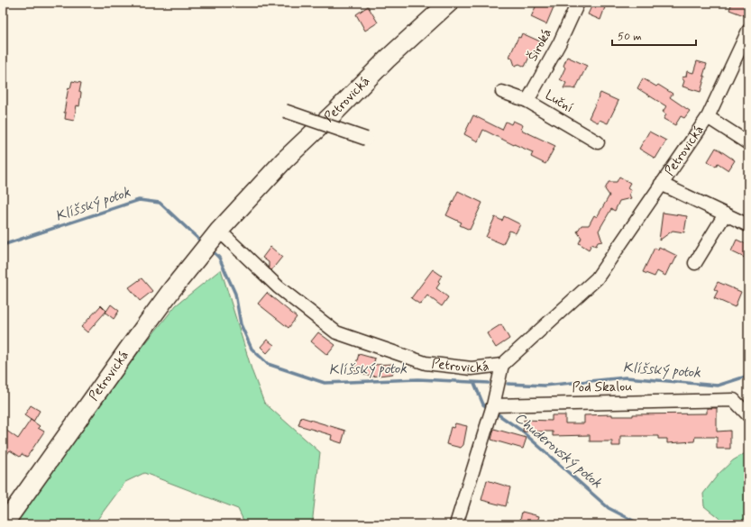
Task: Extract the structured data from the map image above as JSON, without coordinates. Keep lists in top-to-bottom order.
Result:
{
  "streets": {
    "main road": ["Petrovická"],
    "street": ["Široká", "Luční", "Pod Skalou"]
  },
  "crossings": [
    ["Široká", "Luční"]
  ],
  "water": ["Klíšský potok", "Chuderovský potok"],
  "scale_bar": "50 m"
}
